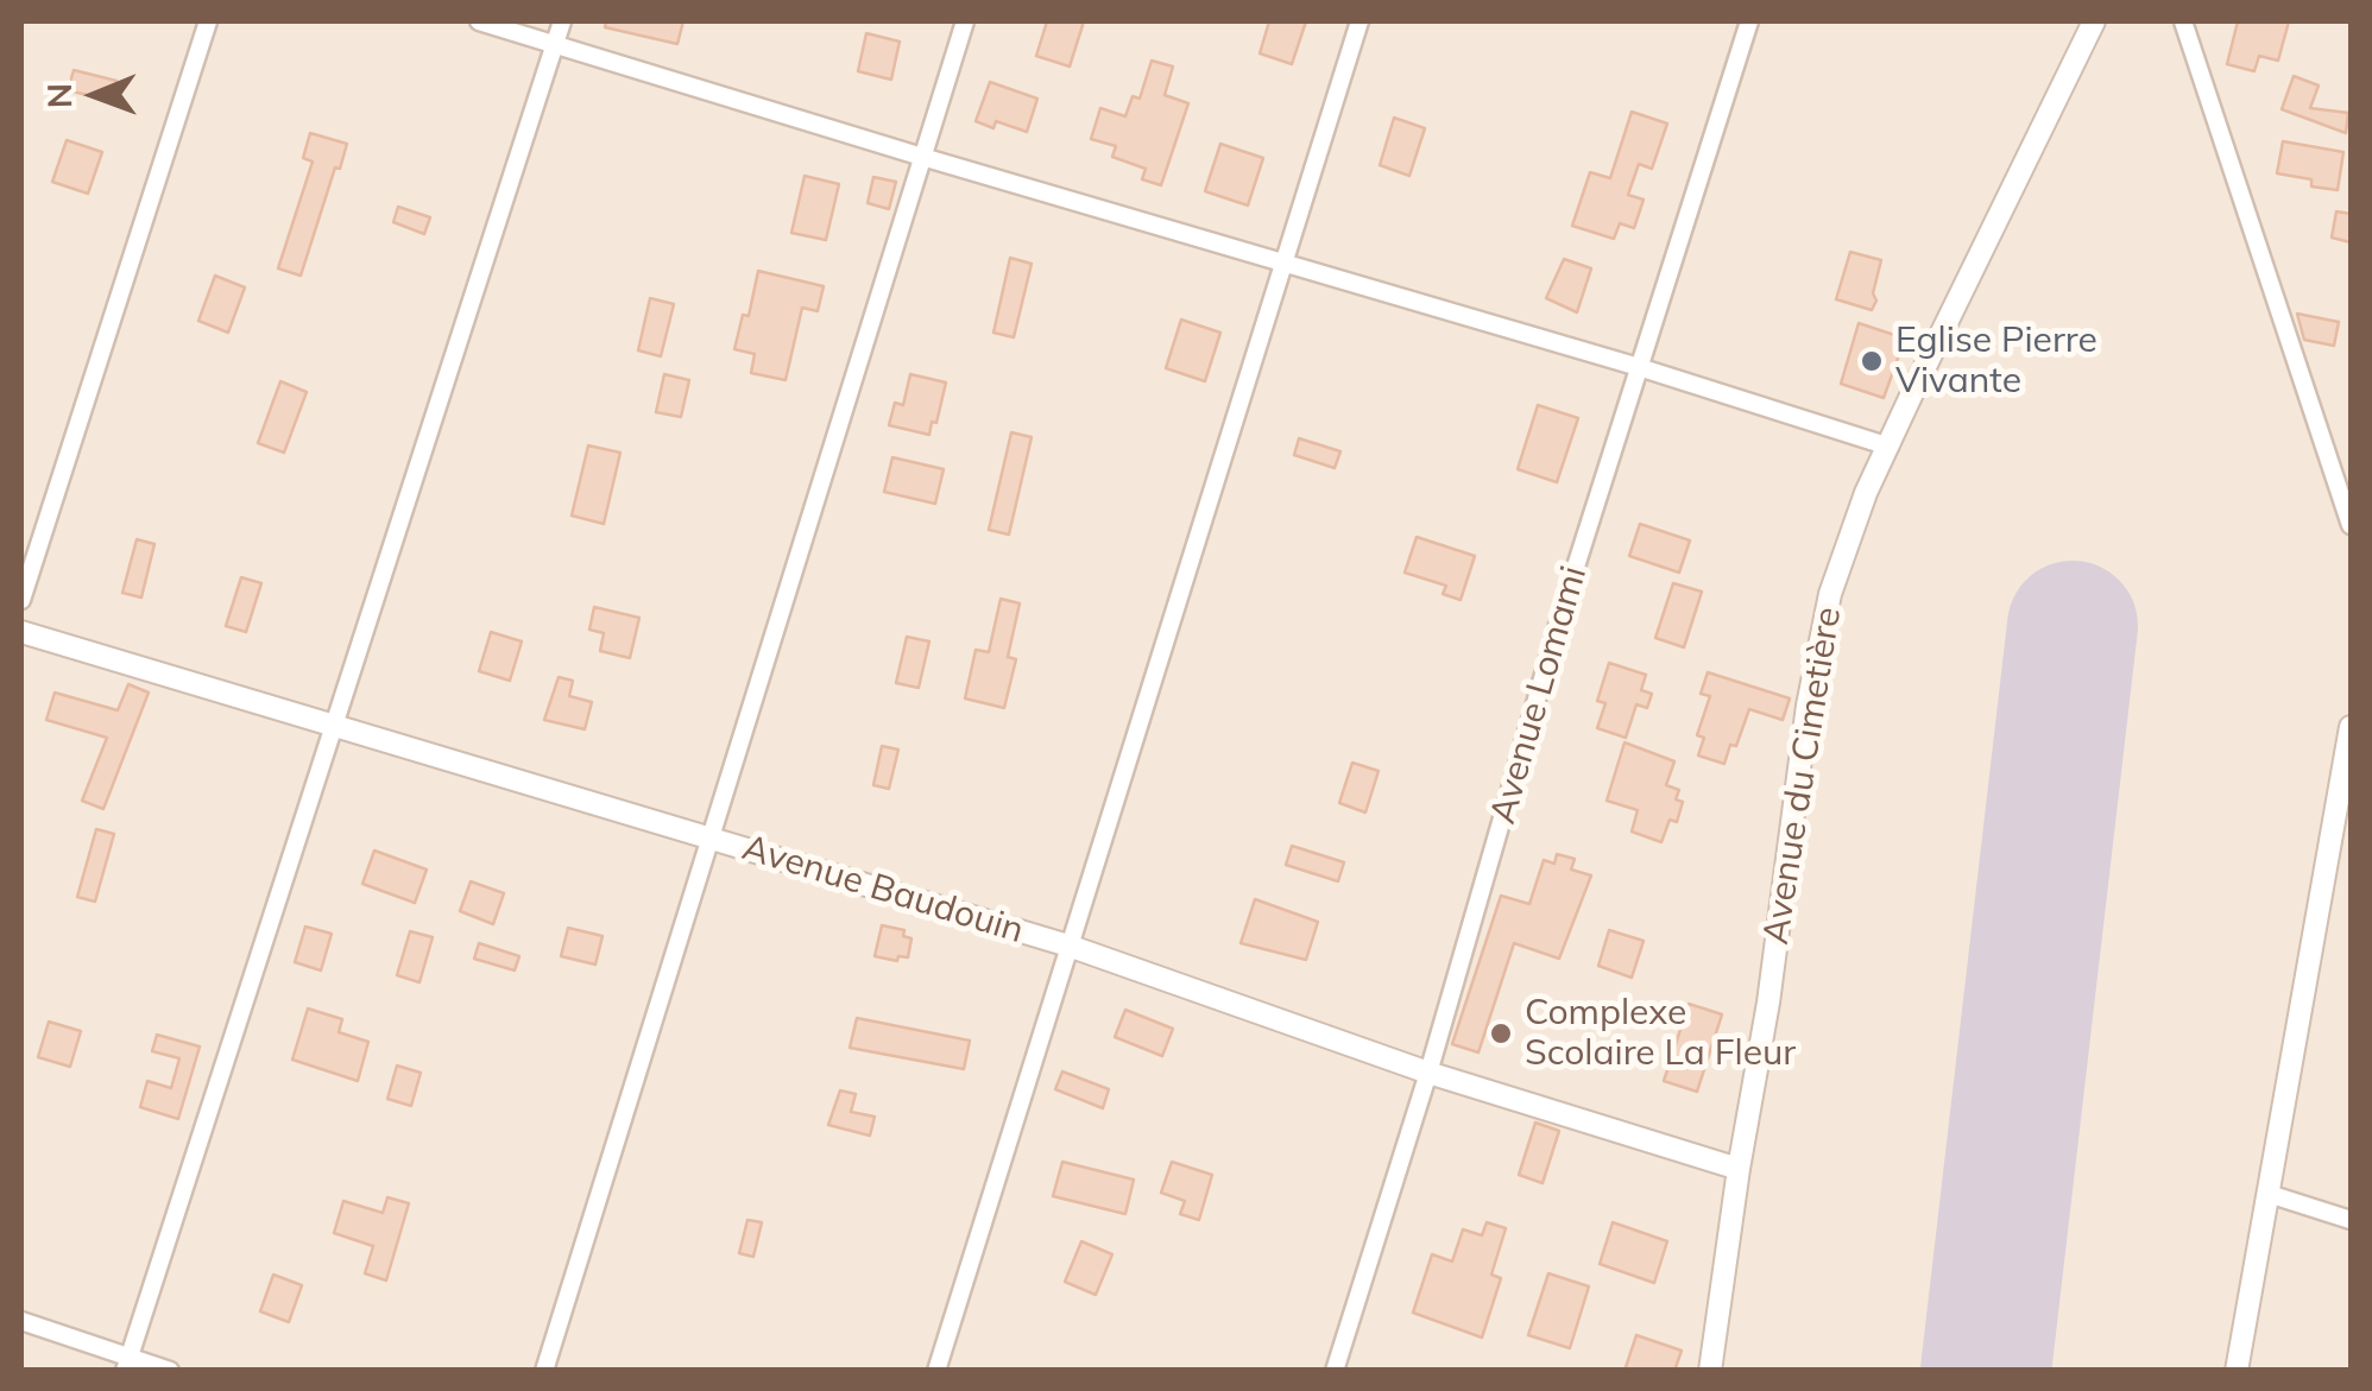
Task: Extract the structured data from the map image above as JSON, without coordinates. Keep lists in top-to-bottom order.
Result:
{
  "streets": {
    "street": ["Avenue Lomami", "Avenue du Cimetière", "Avenue Baudouin"]
  },
  "crossings": [
    ["Avenue Lomami", "Avenue Baudouin"],
    ["Avenue du Cimetière", "Avenue Baudouin"]
  ],
  "places": ["Eglise Pierre Vivante", "Complexe Scolaire La Fleur"],
  "north": "left"
}
